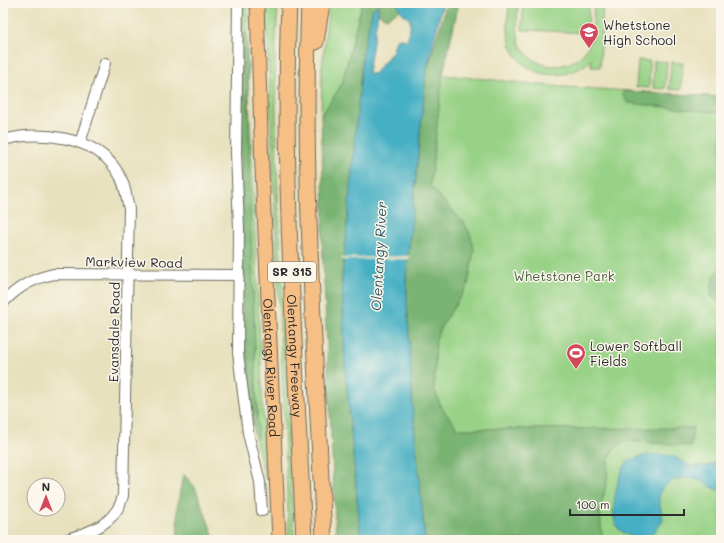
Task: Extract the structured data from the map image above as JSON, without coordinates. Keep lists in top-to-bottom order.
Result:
{
  "streets": {
    "highway": ["SR 315", "Olentangy Freeway"],
    "main road": ["Olentangy River Road"],
    "street": ["Markview Road", "Evansdale Road"]
  },
  "crossings": [
    ["Markview Road", "Evansdale Road"],
    ["Markview Road", "Olentangy River Road"]
  ],
  "water": ["Olentangy River"],
  "parks": ["Whetstone Park"],
  "places": {
    "school or university": ["Whetstone High School"],
    "sports": ["Lower Softball Fields"]
  },
  "scale_bar": "100 m",
  "north": "top"
}
